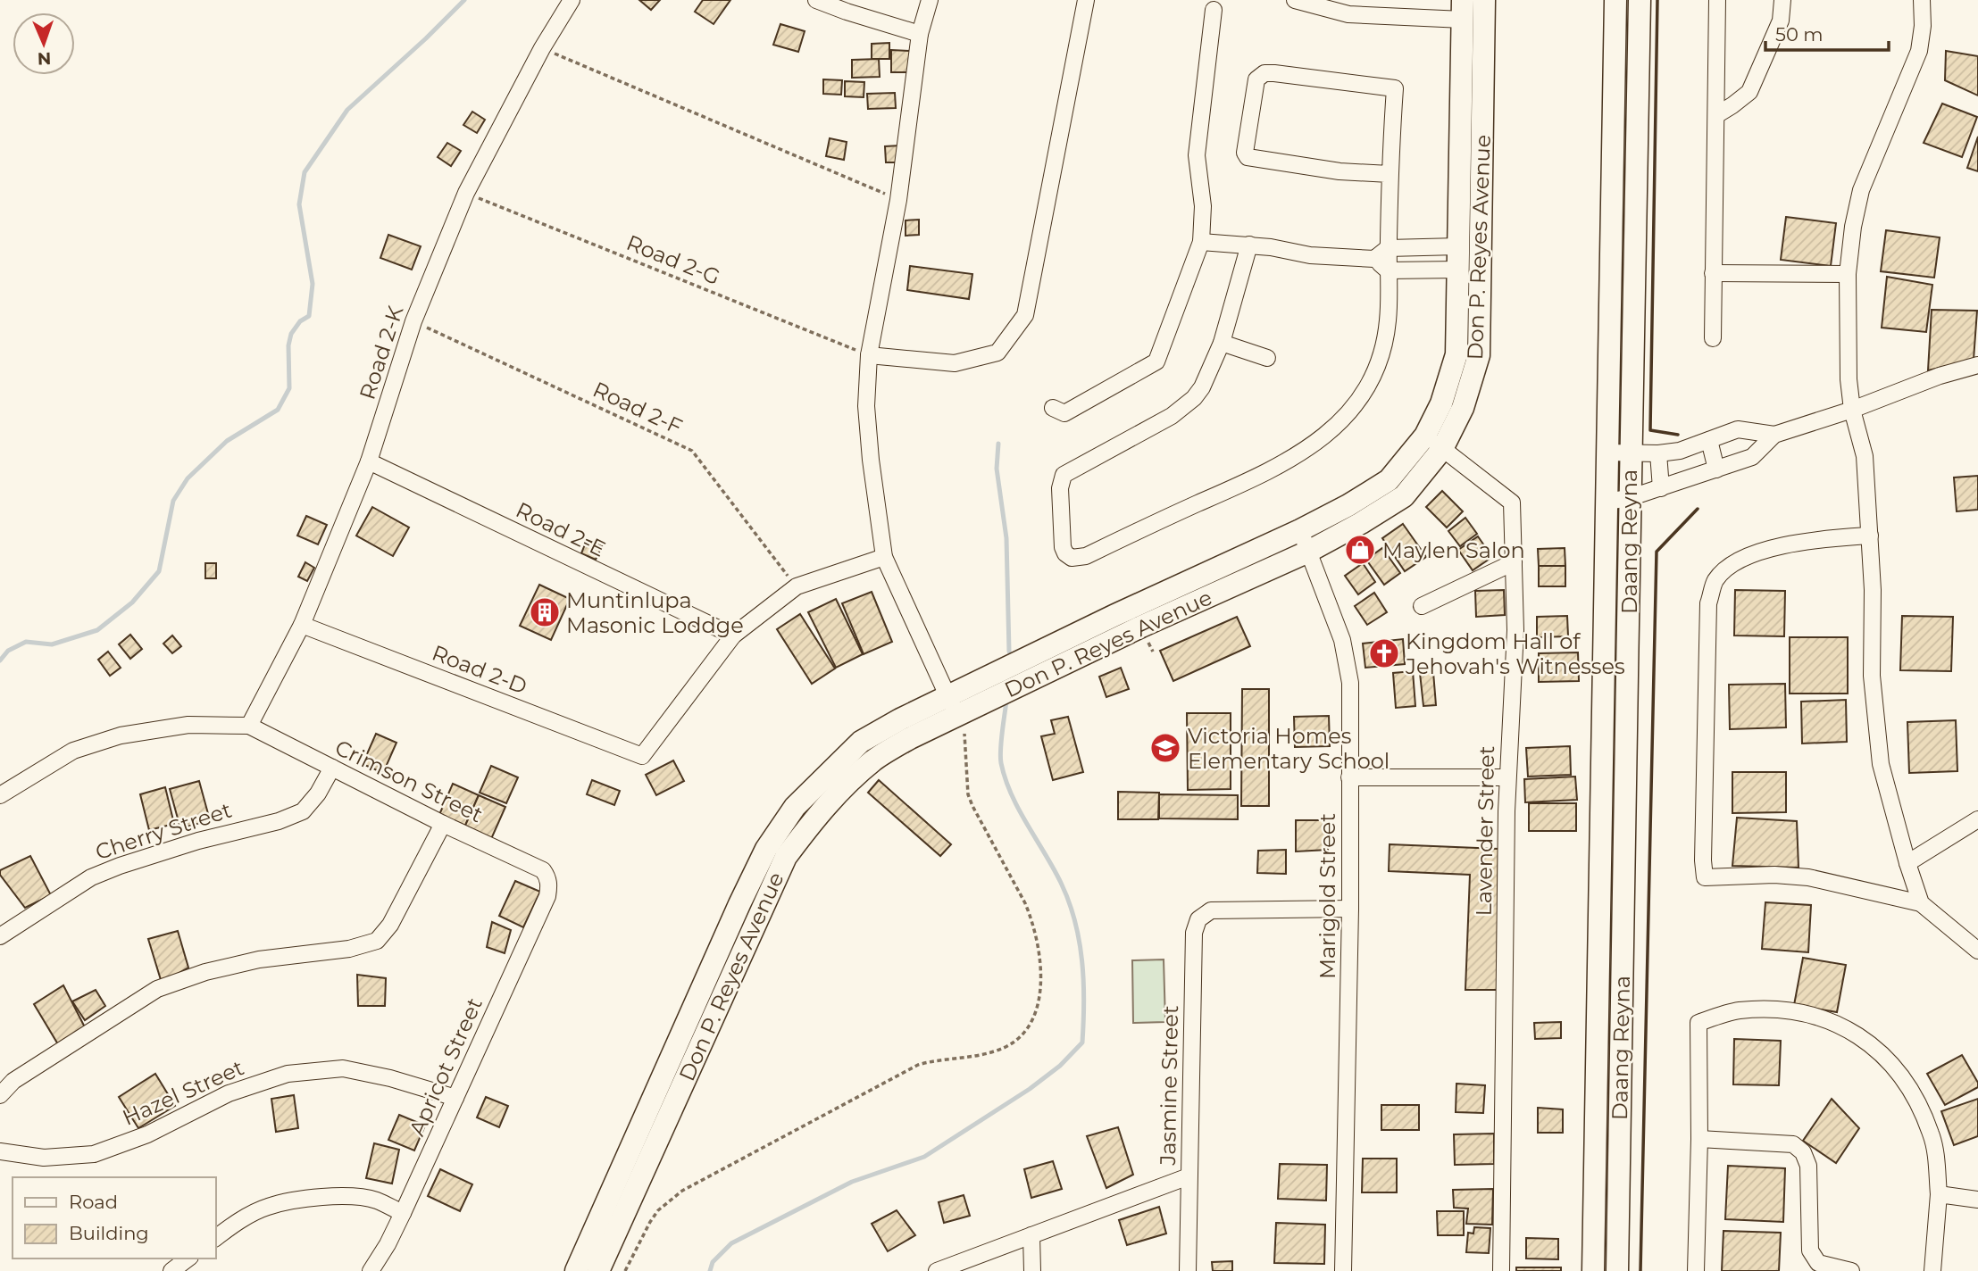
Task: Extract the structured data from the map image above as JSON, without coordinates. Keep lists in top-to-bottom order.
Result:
{
  "streets": {
    "street": [
      "Don P. Reyes Avenue",
      "Road 2-K",
      "Road 2-E",
      "Daang Reyna",
      "Road 2-D",
      "Crimson Street",
      "Cherry Street",
      "Lavender Street",
      "Marigold Street",
      "Apricot Street",
      "Jasmine Street",
      "Hazel Street"
    ],
    "path": ["Road 2-G", "Road 2-F"]
  },
  "crossings": [
    ["Don P. Reyes Avenue", "Lavender Street"],
    ["Don P. Reyes Avenue", "Marigold Street"],
    ["Road 2-G", "Road 2-K"],
    ["Road 2-K", "Road 2-F"],
    ["Road 2-K", "Road 2-E"],
    ["Road 2-K", "Road 2-D"],
    ["Road 2-K", "Crimson Street"],
    ["Road 2-E", "Road 2-D"],
    ["Crimson Street", "Cherry Street"],
    ["Crimson Street", "Apricot Street"],
    ["Marigold Street", "Jasmine Street"],
    ["Apricot Street", "Hazel Street"]
  ],
  "places": {
    "shop": ["Maylen Salon"],
    "building": ["Muntinlupa Masonic Loddge"],
    "church": ["Kingdom Hall of Jehovah's Witnesses"],
    "school or university": ["Victoria Homes Elementary School"]
  },
  "legend": ["Road", "Building"],
  "scale_bar": "50 m",
  "north": "bottom"
}
